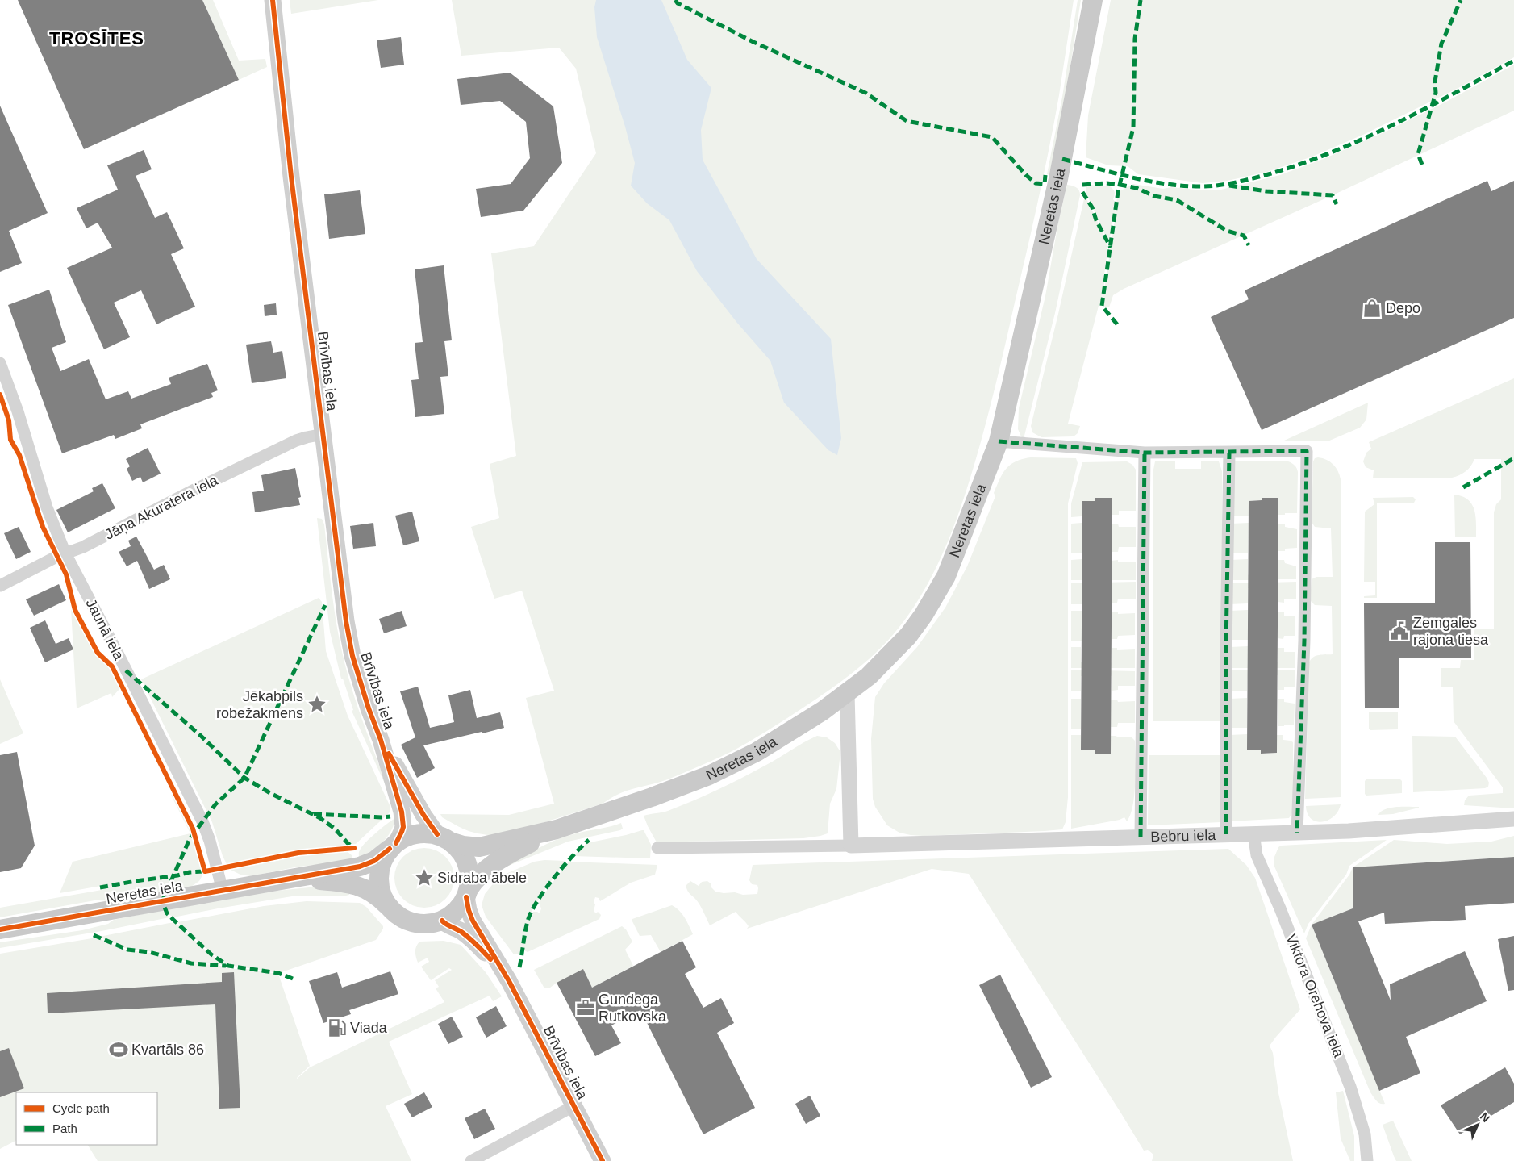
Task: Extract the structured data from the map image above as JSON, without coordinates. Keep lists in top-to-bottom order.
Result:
{
  "streets": {
    "main road": ["Neretas iela", "Brīvības iela"],
    "street": [
      "Jāņa Akuratera iela",
      "Jaunā iela",
      "Bebru iela",
      "Viktora Orehova iela"
    ]
  },
  "crossings": [
    ["Neretas iela", "Jaunā iela"],
    ["Brīvības iela", "Jāņa Akuratera iela"],
    ["Jāņa Akuratera iela", "Jaunā iela"],
    ["Bebru iela", "Viktora Orehova iela"]
  ],
  "districts": ["TROSĪTES"],
  "places": {
    "shop": ["Depo"],
    "public building": ["Zemgales rajona tiesa"],
    "place": ["Jēkabpils robežakmens", "Sidraba ābele"],
    "office": ["Gundega Rutkovska"],
    "fuel station": ["Viada"],
    "sports": ["Kvartāls 86"]
  },
  "legend": ["Cycle path", "Path"],
  "north": "top right"
}
